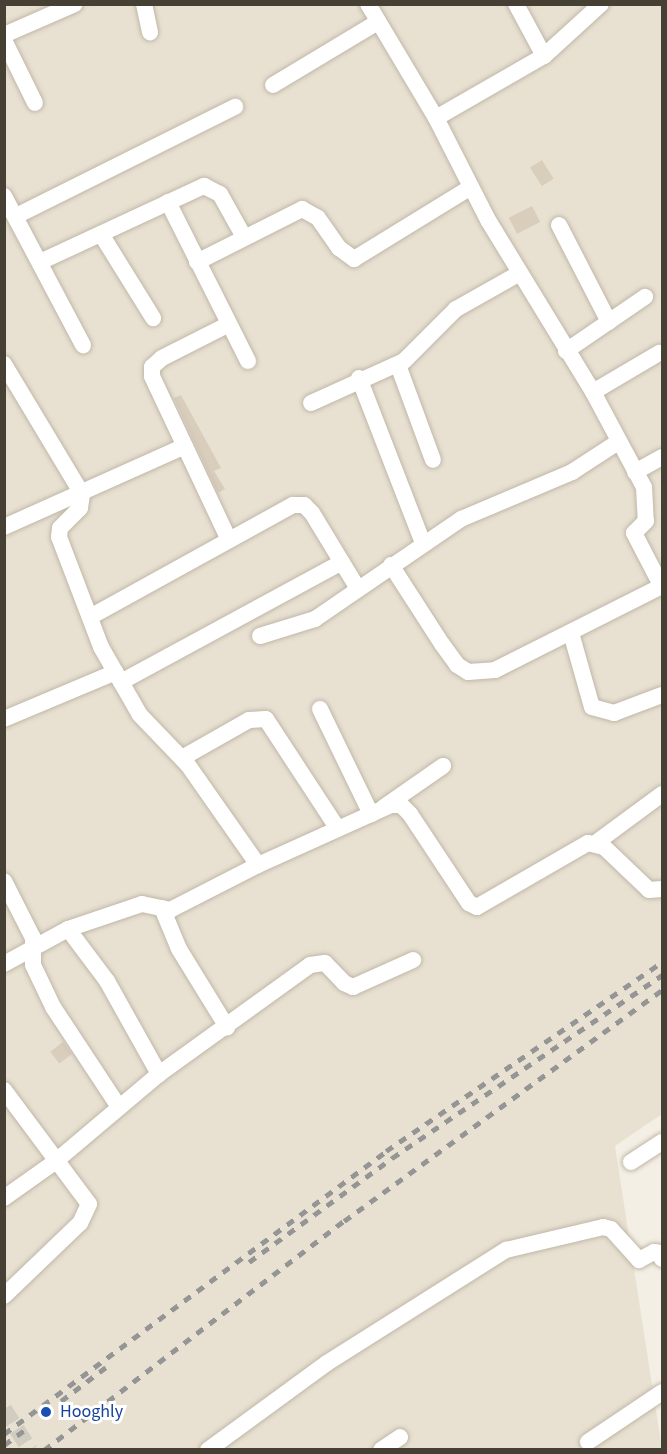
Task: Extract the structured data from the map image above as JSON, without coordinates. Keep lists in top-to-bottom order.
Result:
{
  "places": ["Hooghly"]
}
